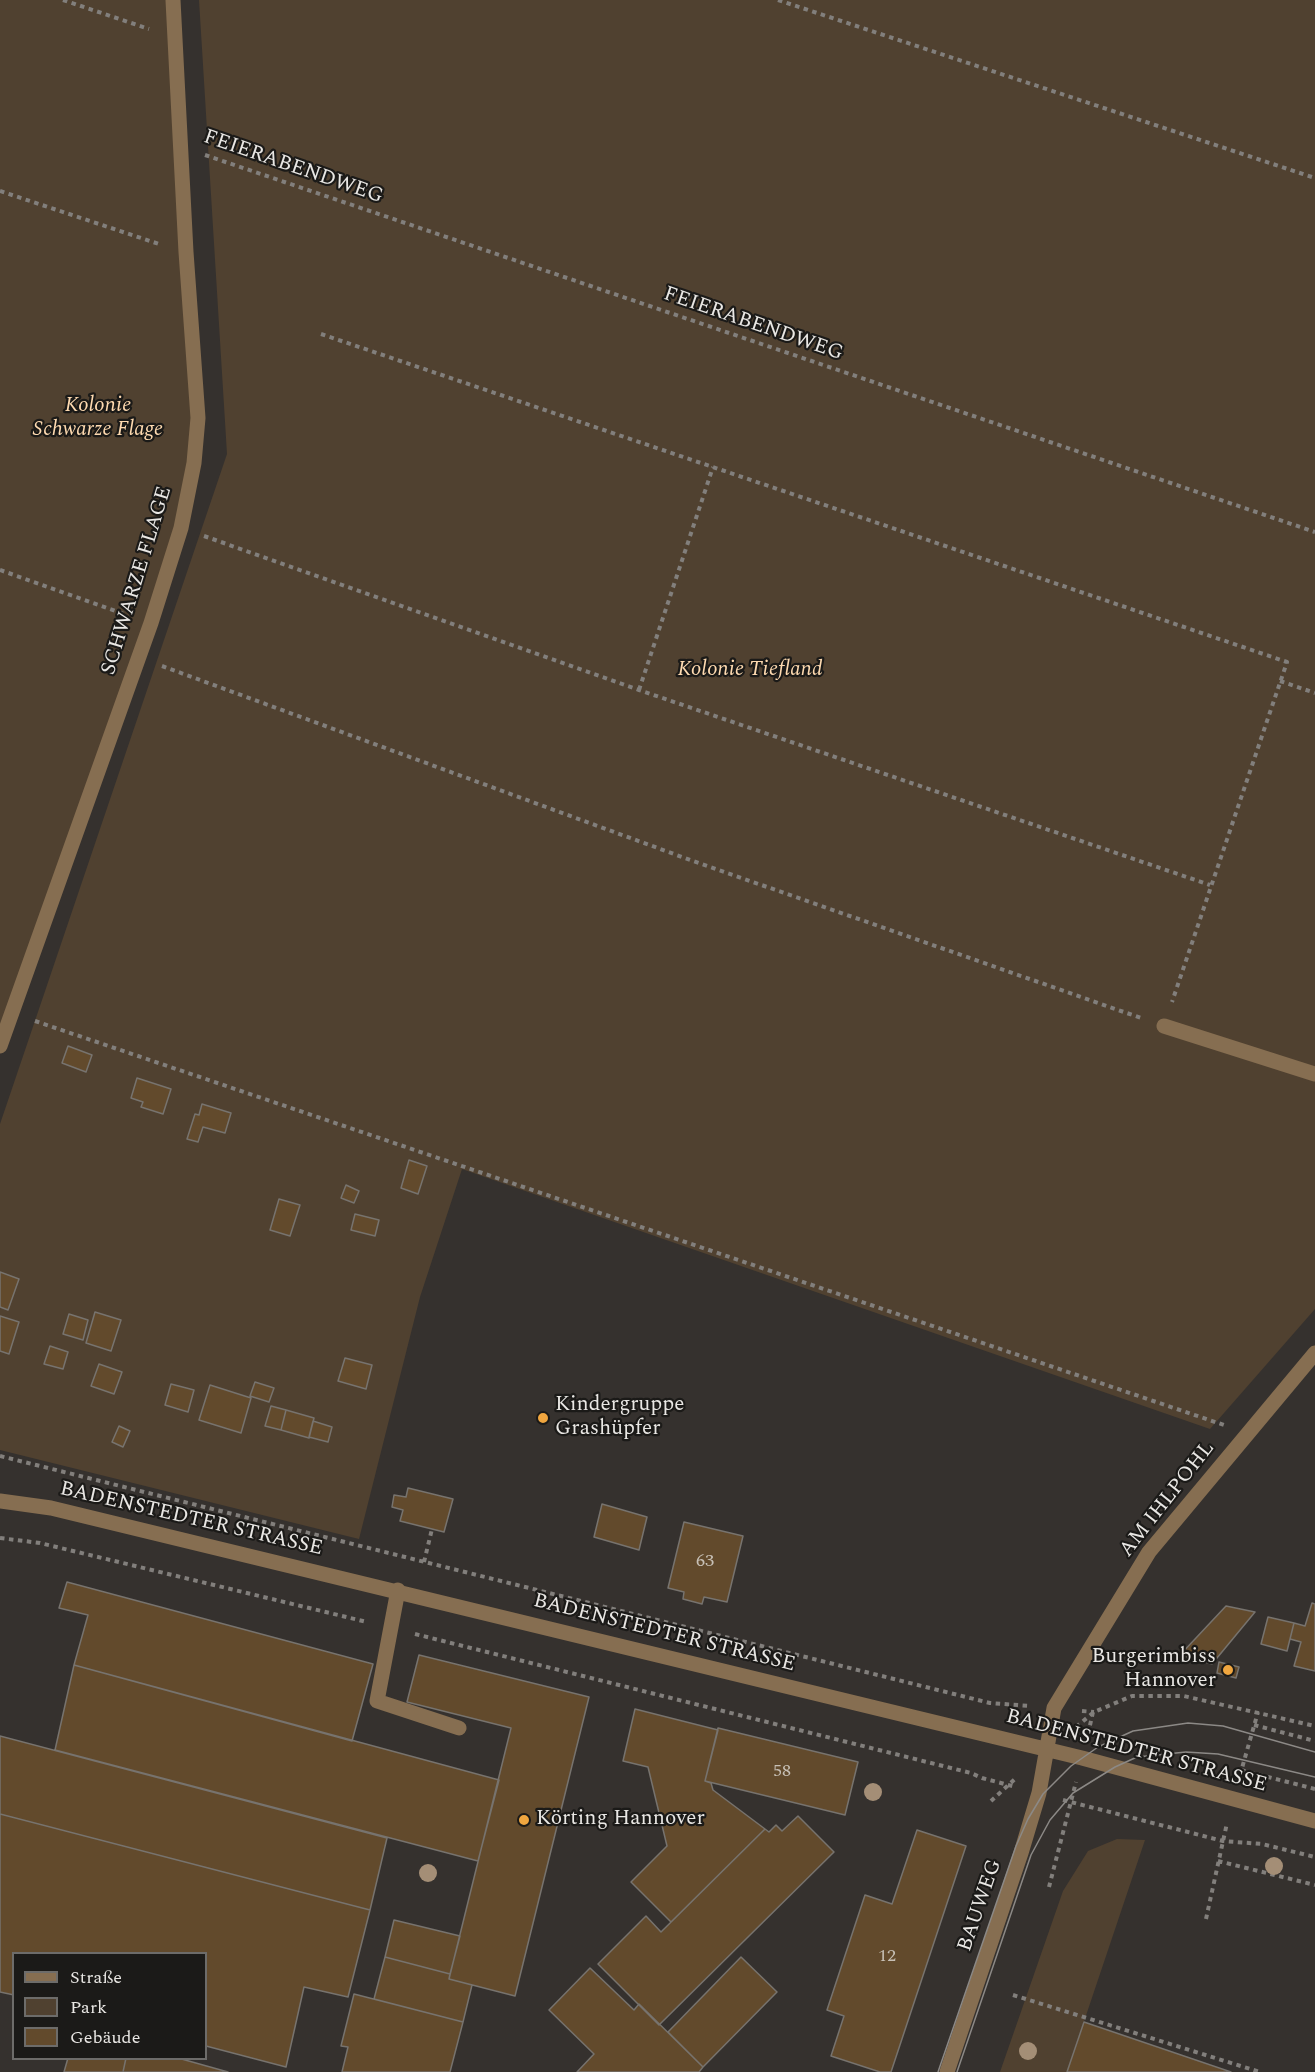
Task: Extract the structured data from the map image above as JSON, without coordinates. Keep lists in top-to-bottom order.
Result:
{
  "streets": {
    "street": [
      "SCHWARZE FLAGE",
      "AM IHLPOHL",
      "BADENSTEDTER STRASSE",
      "BAUWEG"
    ],
    "path": ["FEIERABENDWEG"]
  },
  "crossings": [
    ["FEIERABENDWEG", "SCHWARZE FLAGE"],
    ["AM IHLPOHL", "BADENSTEDTER STRASSE"],
    ["AM IHLPOHL", "BAUWEG"],
    ["BADENSTEDTER STRASSE", "BAUWEG"]
  ],
  "parks": ["Kolonie Schwarze Flage", "Kolonie Tiefland"],
  "places": ["Kindergruppe Grashüpfer", "Burgerimbiss Hannover", "Körting Hannover"],
  "house_numbers": ["63", "58", "12"],
  "legend": ["Straße", "Park", "Gebäude"]
}
